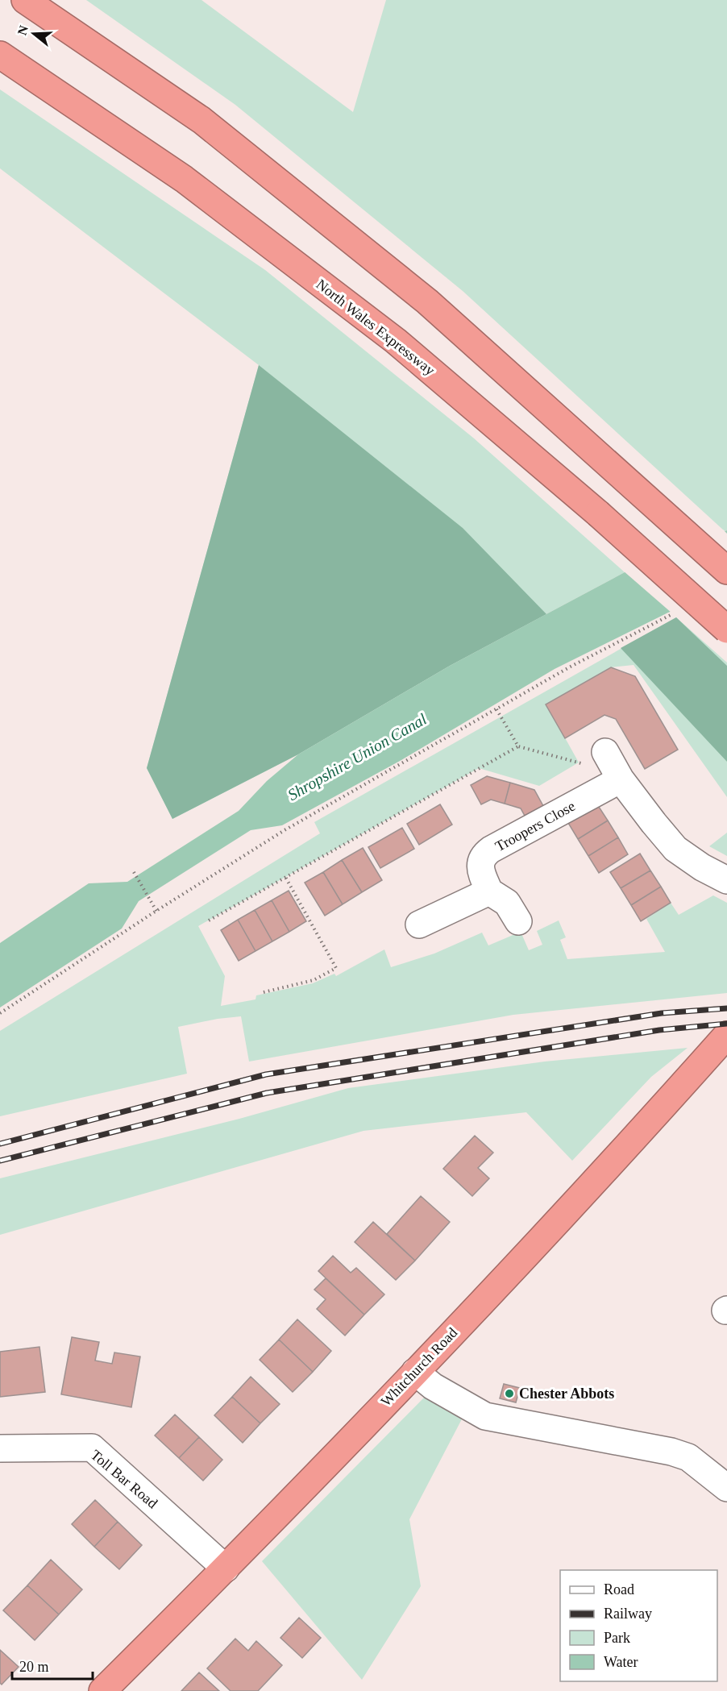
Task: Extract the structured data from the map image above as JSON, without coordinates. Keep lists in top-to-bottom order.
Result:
{
  "streets": {
    "highway": ["North Wales Expressway", "Whitchurch Road"],
    "street": ["Troopers Close", "Toll Bar Road"]
  },
  "crossings": [
    ["Whitchurch Road", "Toll Bar Road"]
  ],
  "water": ["Shropshire Union Canal"],
  "places": ["Chester Abbots"],
  "legend": [
    "Road",
    "Railway",
    "Park",
    "Water"
  ],
  "scale_bar": "20 m",
  "north": "left"
}
